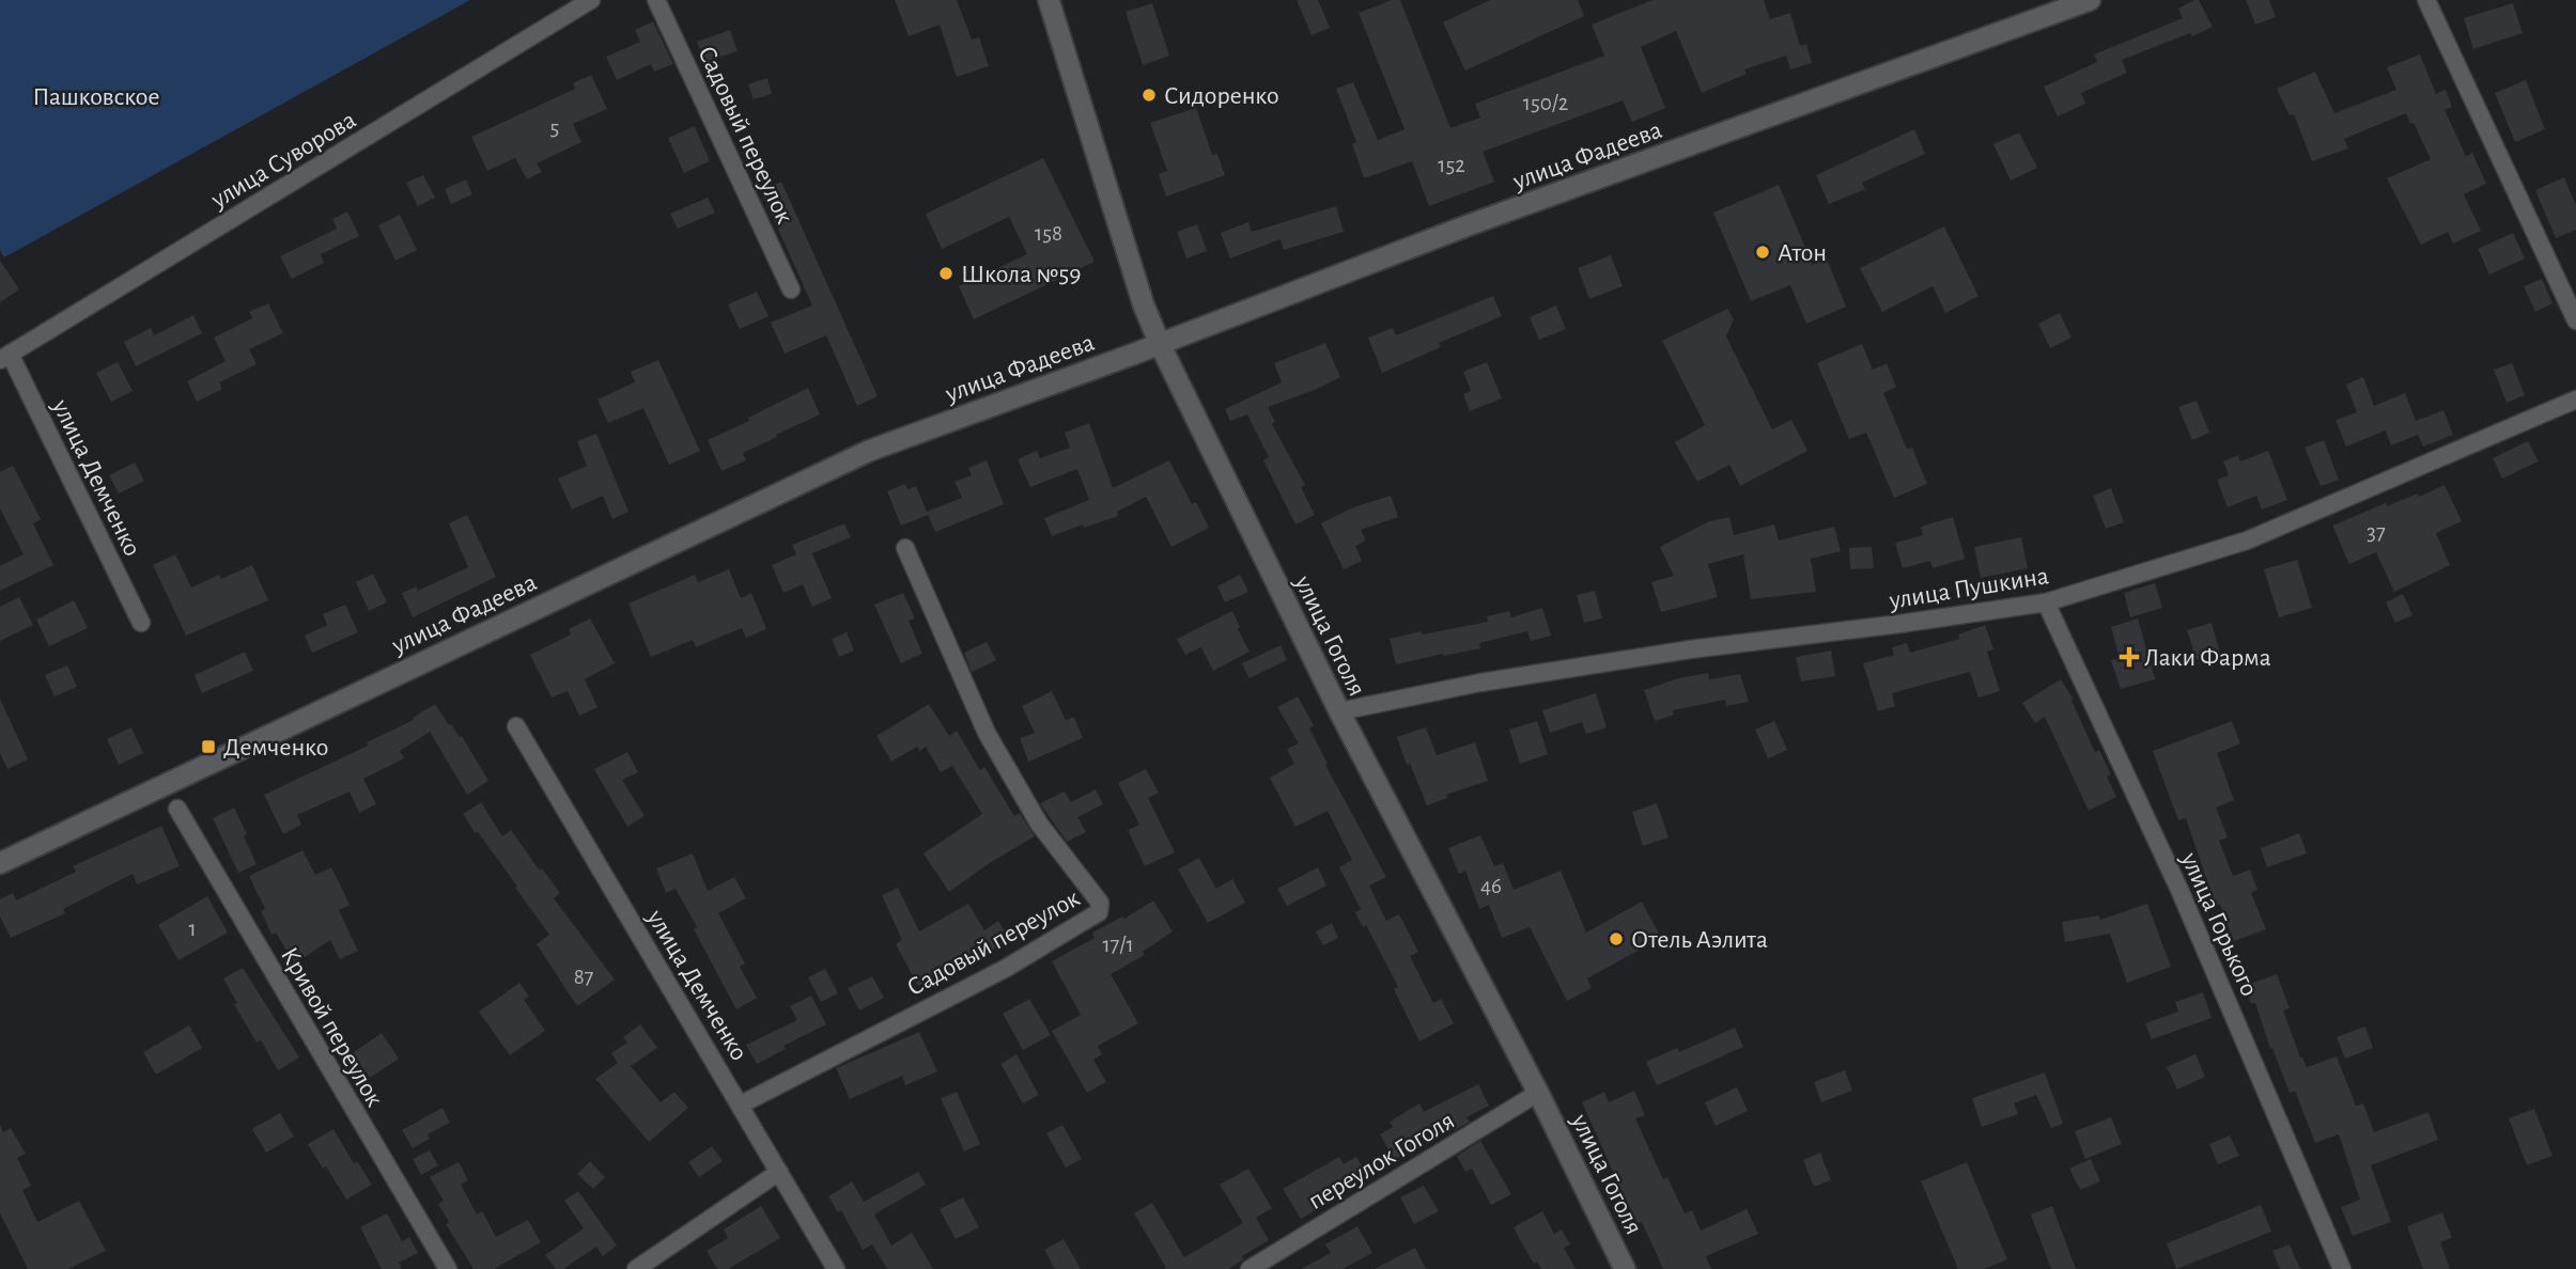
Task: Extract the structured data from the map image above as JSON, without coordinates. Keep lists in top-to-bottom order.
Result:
{
  "streets": {
    "main road": ["улица Фадеева", "улица Гоголя"],
    "street": [
      "Садовый переулок",
      "улица Суворова",
      "улица Демченко",
      "улица Пушкина",
      "улица Горького",
      "Кривой переулок",
      "переулок Гоголя"
    ]
  },
  "crossings": [
    ["Садовый переулок", "улица Демченко"],
    ["улица Фадеева", "улица Гоголя"],
    ["улица Суворова", "улица Демченко"],
    ["улица Пушкина", "улица Гоголя"],
    ["улица Пушкина", "улица Горького"],
    ["улица Гоголя", "переулок Гоголя"]
  ],
  "parks": ["Пашковское"],
  "places": {
    "other": [
      "Сидоренко",
      "Атон",
      "Школа №59",
      "Отель Аэлита"
    ],
    "health": ["Лаки Фарма"],
    "transit": ["Демченко"]
  },
  "house_numbers": [
    "150/2",
    "5",
    "152",
    "158",
    "37",
    "46",
    "1",
    "17/1",
    "87"
  ]
}
